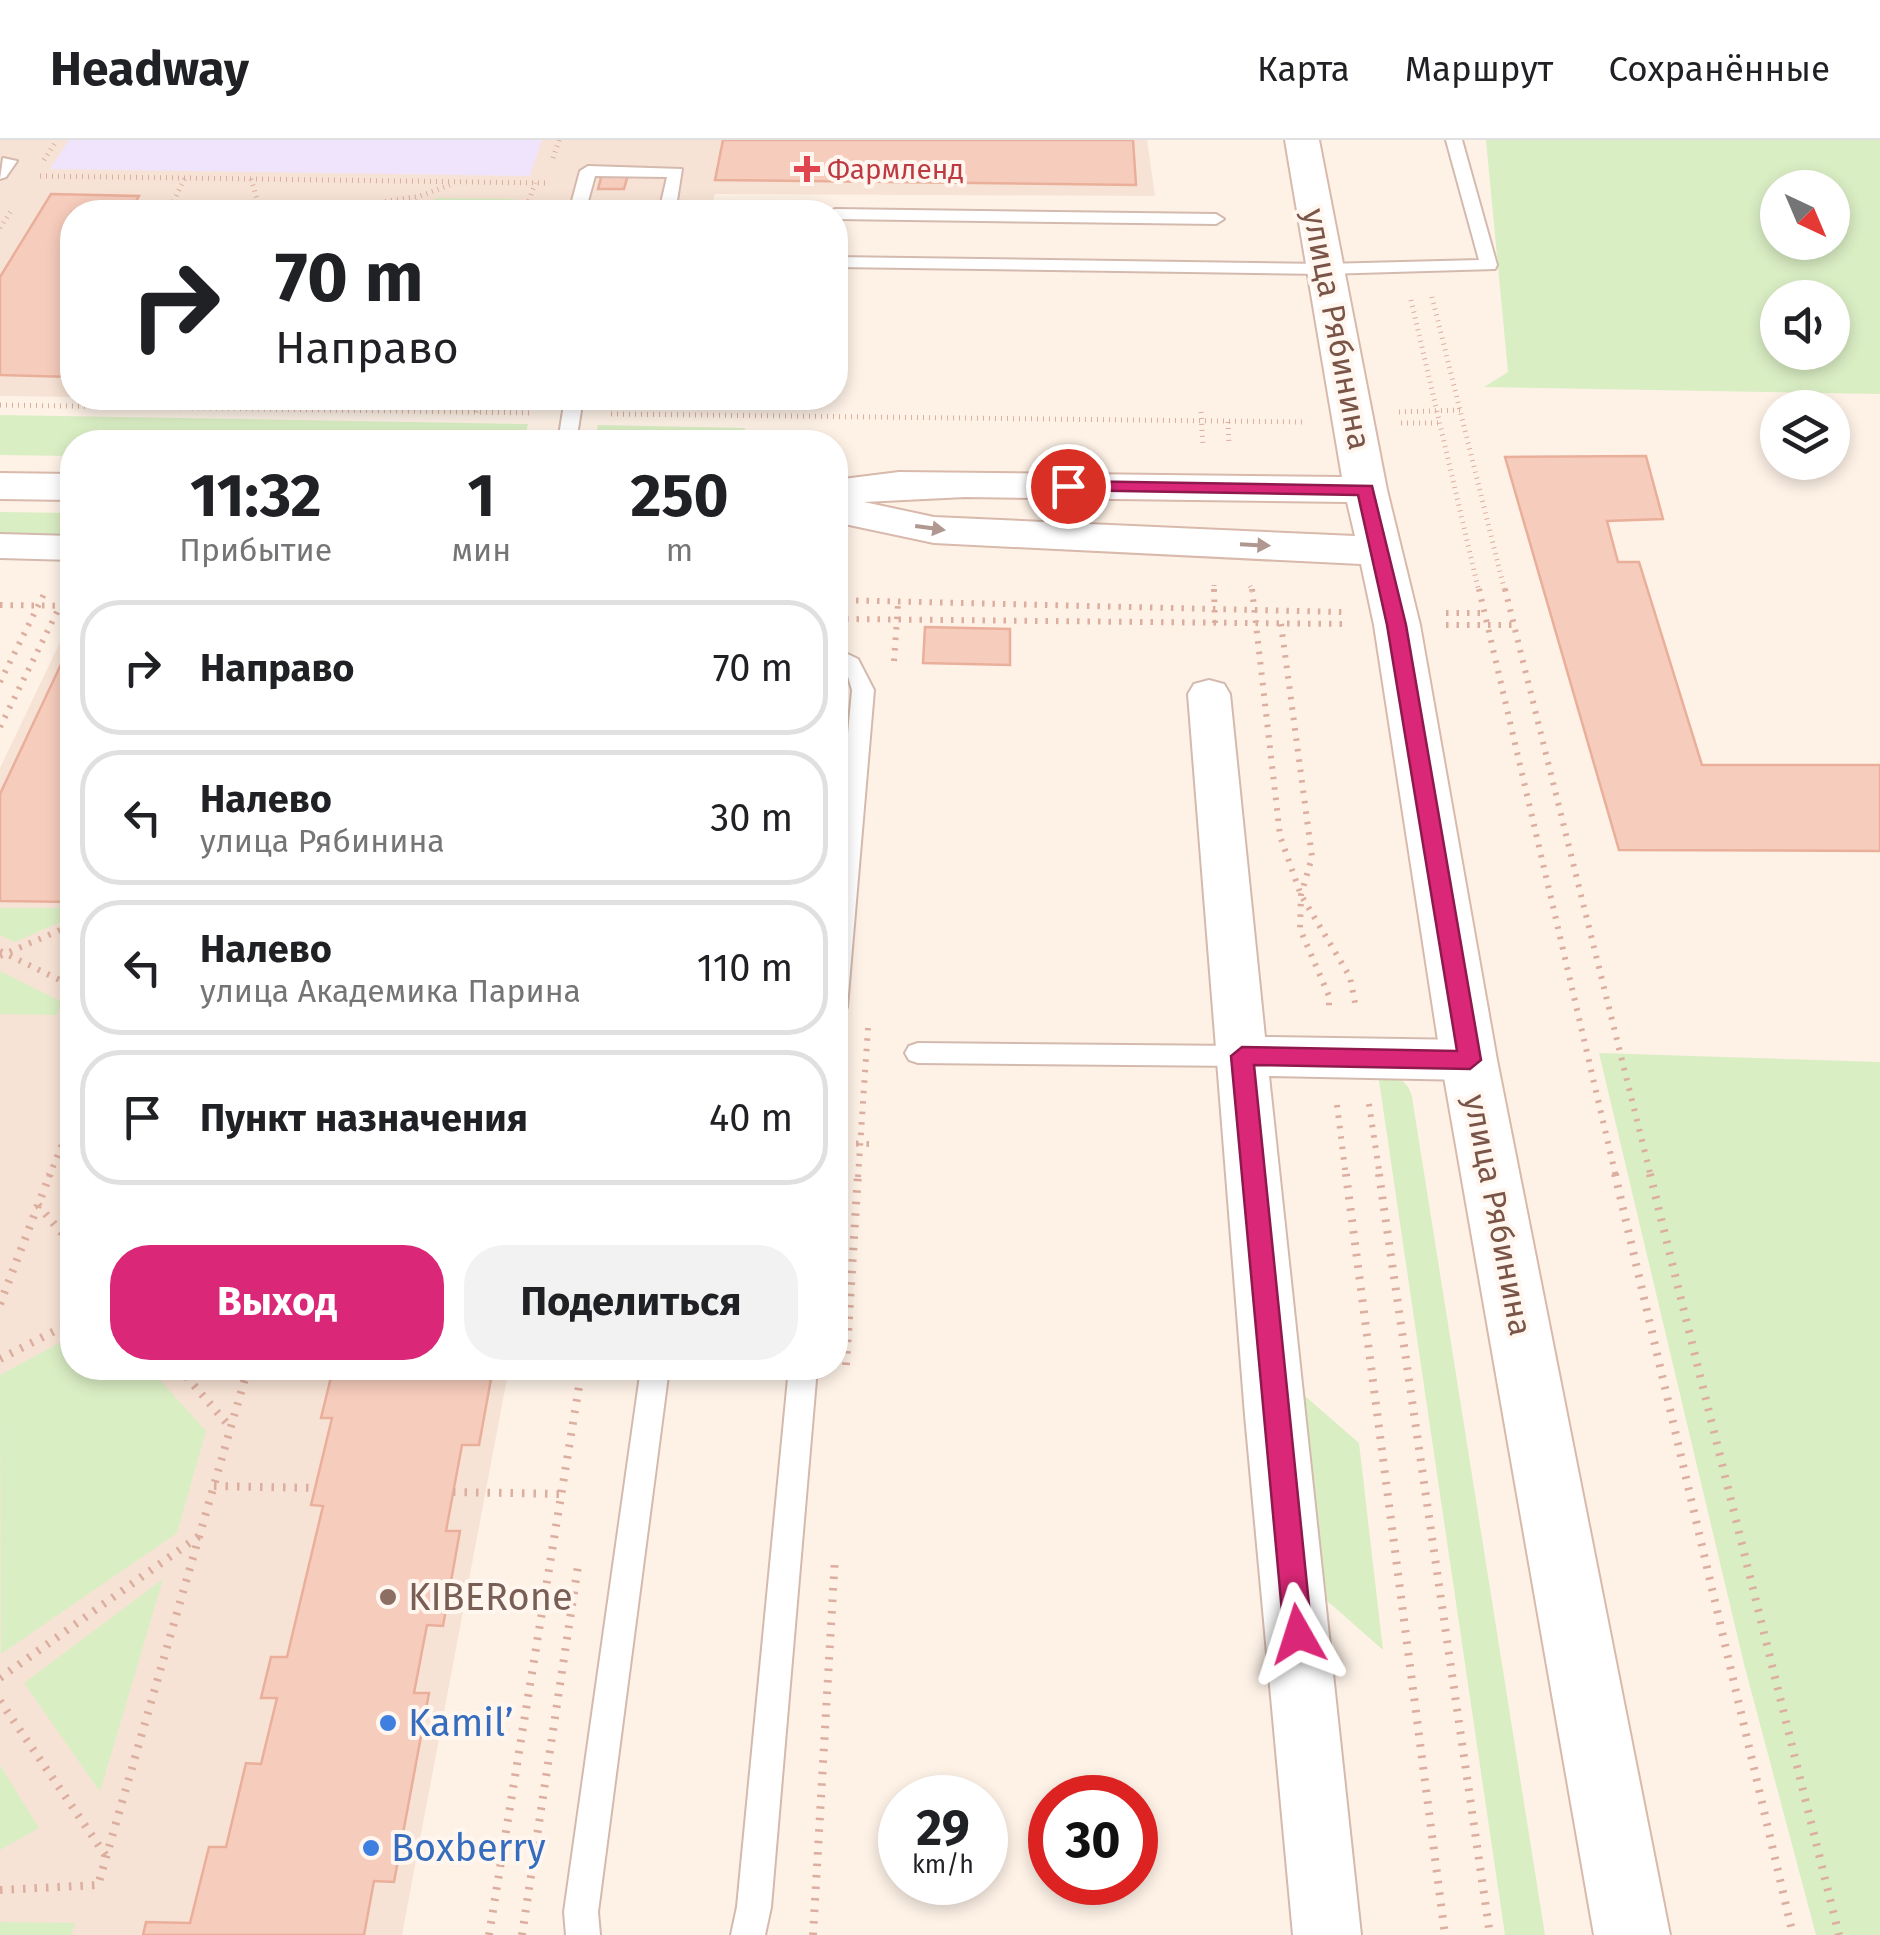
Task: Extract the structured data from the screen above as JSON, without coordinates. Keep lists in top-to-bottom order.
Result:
{
  "streets": {
    "street": ["улица Рябинина"]
  },
  "places": {
    "health": ["Фармленд"],
    "other": ["KIBERone", "Kamil’", "Boxberry"]
  },
  "north": "bottom right",
  "page": {
    "header": "Headway",
    "nav": ["Карта", "Маршрут", "Сохранённые"],
    "turn": ["70 m", "Направо"],
    "eta": [
      "11:32",
      "Прибытие",
      "1",
      "мин",
      "250",
      "m"
    ],
    "list": [
      {
        "name": "Направо",
        "value": "70 m"
      },
      {
        "name": "Налево",
        "note": "улица Рябинина",
        "value": "30 m"
      },
      {
        "name": "Налево",
        "note": "улица Академика Парина",
        "value": "110 m"
      },
      {
        "name": "Пункт назначения",
        "value": "40 m"
      }
    ],
    "buttons": ["Выход", "Поделиться"],
    "speed": "29 km/h",
    "limit": "30"
  }
}
